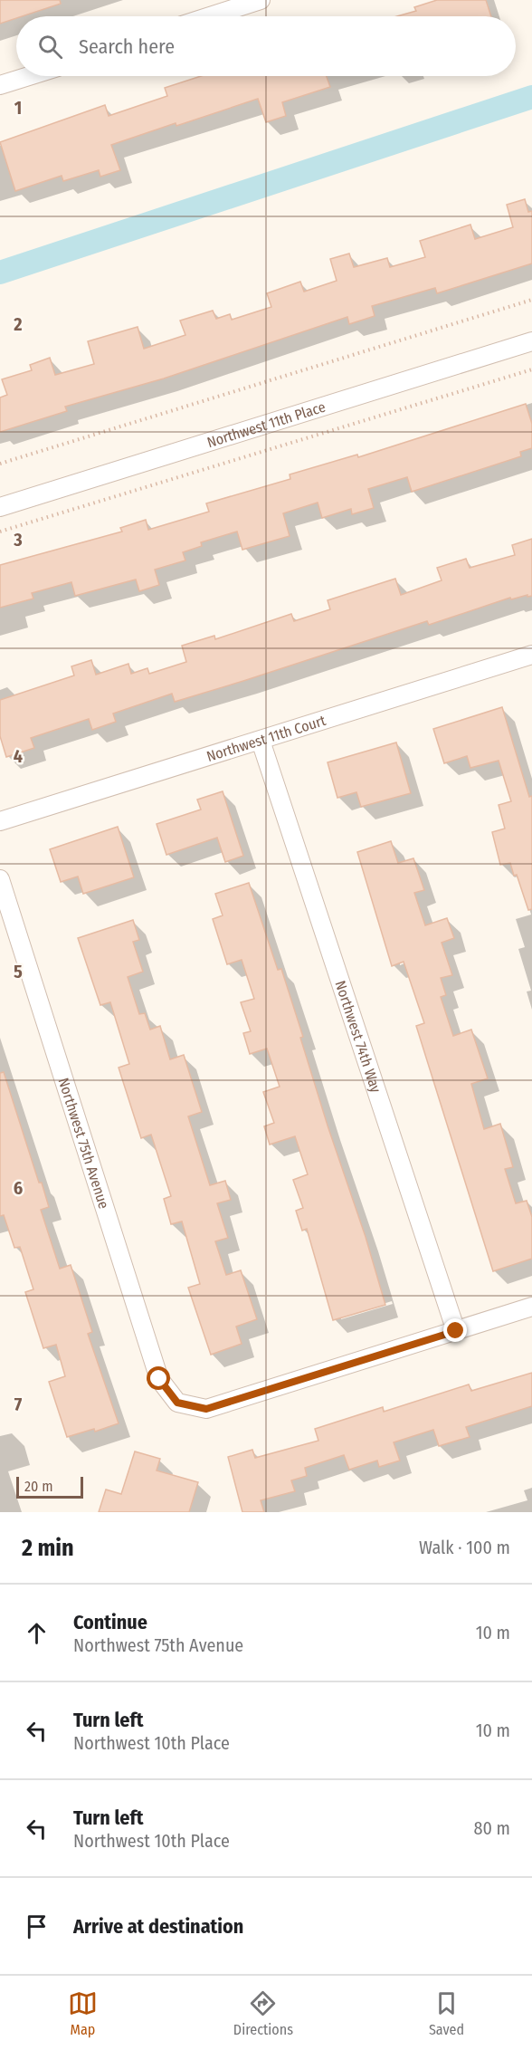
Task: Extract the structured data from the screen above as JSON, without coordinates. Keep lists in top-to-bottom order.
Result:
{
  "streets": {
    "street": [
      "Northwest 11th Place",
      "Northwest 11th Court",
      "Northwest 74th Way",
      "Northwest 75th Avenue"
    ]
  },
  "crossings": [
    ["Northwest 11th Court", "Northwest 74th Way"],
    ["Northwest 74th Way", "Northwest 75th Avenue"]
  ],
  "scale_bar": "20 m",
  "page": {
    "search": "Search here",
    "scale": "20 m",
    "heading": ["2 min", "Walk · 100 m"],
    "list": [
      ["Continue", "Northwest 75th Avenue", "10 m"],
      ["Turn left", "Northwest 10th Place", "10 m"],
      ["Turn left", "Northwest 10th Place", "80 m"],
      "Arrive at destination"
    ],
    "nav": ["Map", "Directions", "Saved"]
  },
  "grid": {
    "rows": [
      "1",
      "2",
      "3",
      "4",
      "5",
      "6",
      "7"
    ]
  }
}
